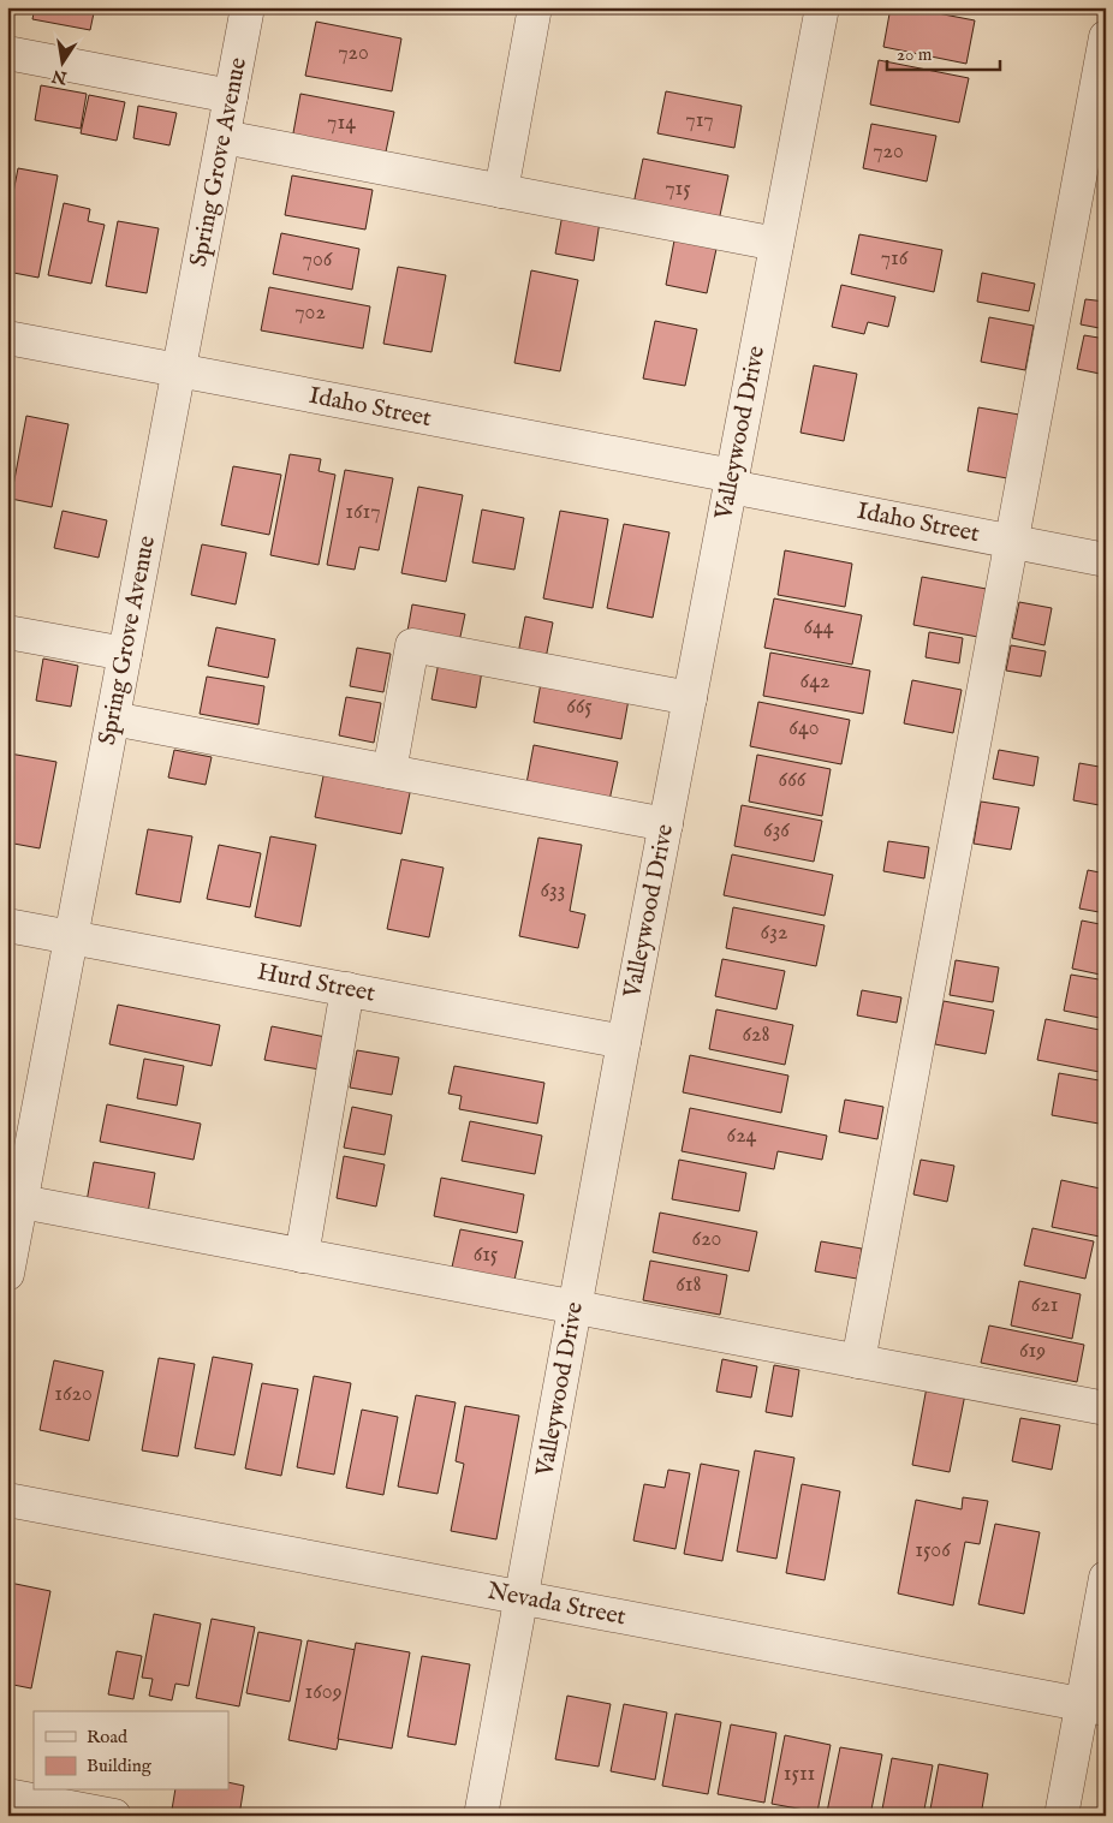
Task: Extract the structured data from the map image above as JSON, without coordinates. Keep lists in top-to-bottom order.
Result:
{
  "streets": {
    "street": [
      "Spring Grove Avenue",
      "Idaho Street",
      "Valleywood Drive",
      "Hurd Street",
      "Nevada Street"
    ]
  },
  "crossings": [
    ["Spring Grove Avenue", "Idaho Street"],
    ["Spring Grove Avenue", "Hurd Street"],
    ["Idaho Street", "Valleywood Drive"],
    ["Valleywood Drive", "Hurd Street"],
    ["Valleywood Drive", "Nevada Street"]
  ],
  "house_numbers": [
    "720",
    "717",
    "714",
    "720",
    "715",
    "716",
    "706",
    "702",
    "1617",
    "644",
    "642",
    "665",
    "640",
    "666",
    "636",
    "633",
    "632",
    "628",
    "624",
    "620",
    "615",
    "618",
    "621",
    "619",
    "1620",
    "1506",
    "1609",
    "1511"
  ],
  "legend": ["Road", "Building"],
  "scale_bar": "20 m",
  "north": "bottom"
}
